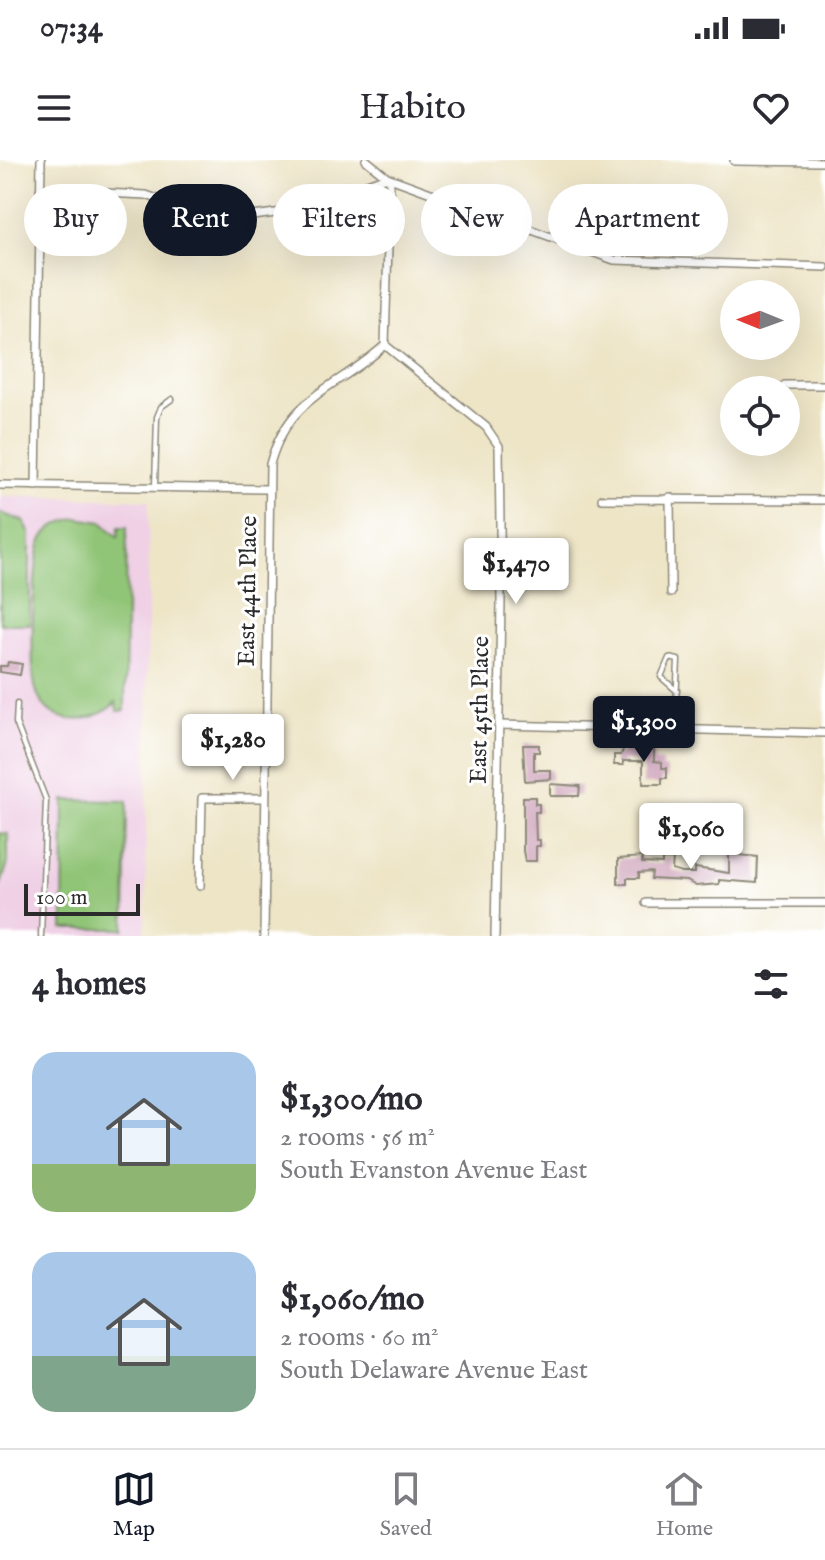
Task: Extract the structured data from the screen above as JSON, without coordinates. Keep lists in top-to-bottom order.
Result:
{
  "streets": {
    "street": ["East 44th Place", "East 45th Place"]
  },
  "crossings": [
    ["East 44th Place", "East 45th Place"]
  ],
  "scale_bar": "100 m",
  "north": "left",
  "page": {
    "status": "07:34",
    "header": "Habito",
    "chip": [
      "Buy",
      "Rent",
      "Filters",
      "New",
      "Apartment"
    ],
    "price": [
      "$1,470",
      "$1,300",
      "$1,280",
      "$1,060"
    ],
    "scale": "100 m",
    "heading": "4 homes",
    "list": [
      {
        "name": "$1,300/mo",
        "note": "2 rooms · 56 m² · South Evanston Avenue East"
      },
      {
        "name": "$1,060/mo",
        "note": "2 rooms · 60 m² · South Delaware Avenue East"
      }
    ],
    "tabs": ["Map", "Saved", "Home"]
  }
}
